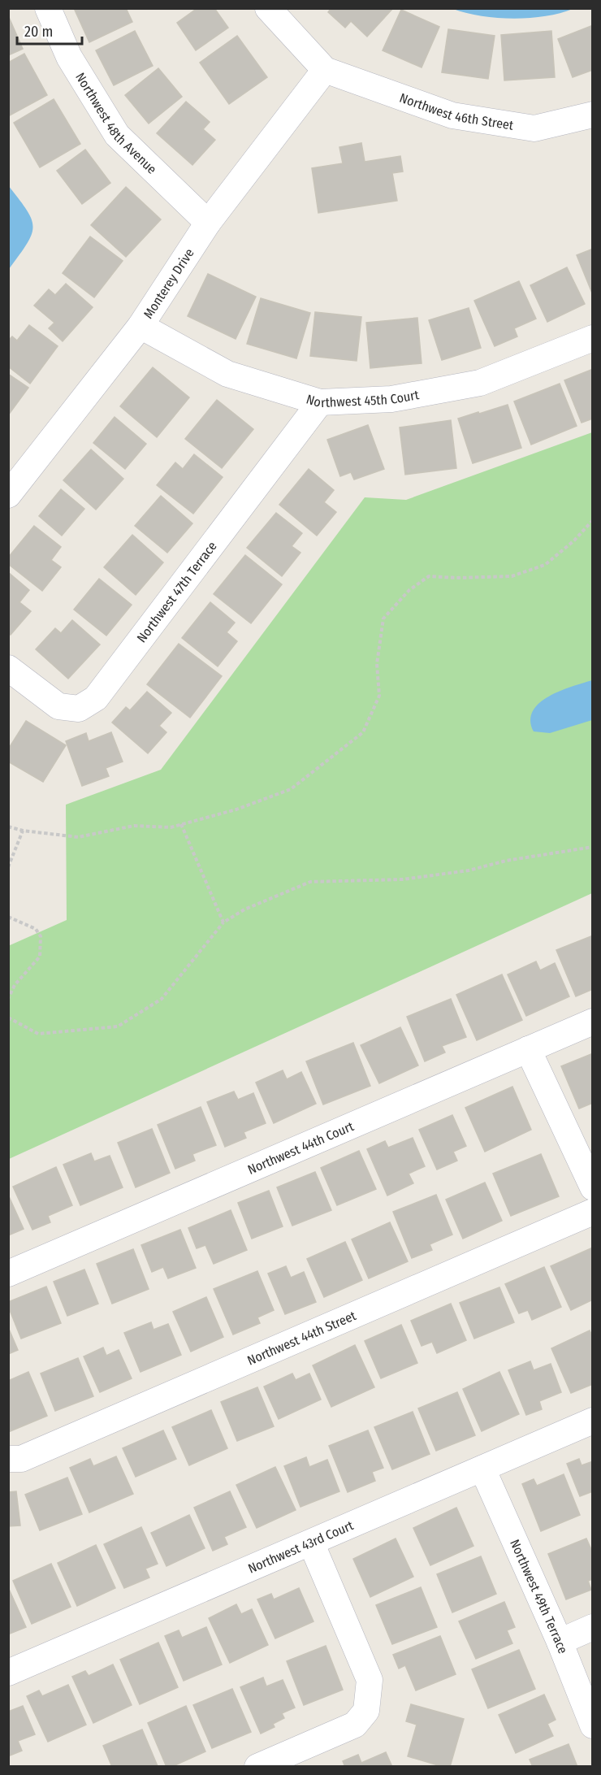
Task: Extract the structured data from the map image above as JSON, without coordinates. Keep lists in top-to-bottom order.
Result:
{
  "streets": {
    "street": [
      "Northwest 46th Street",
      "Northwest 48th Avenue",
      "Monterey Drive",
      "Northwest 45th Court",
      "Northwest 47th Terrace",
      "Northwest 44th Court",
      "Northwest 44th Street",
      "Northwest 43rd Court",
      "Northwest 49th Terrace"
    ]
  },
  "crossings": [
    ["Northwest 46th Street", "Monterey Drive"],
    ["Northwest 48th Avenue", "Monterey Drive"],
    ["Monterey Drive", "Northwest 45th Court"],
    ["Northwest 45th Court", "Northwest 47th Terrace"],
    ["Northwest 43rd Court", "Northwest 49th Terrace"]
  ],
  "scale_bar": "20 m"
}
